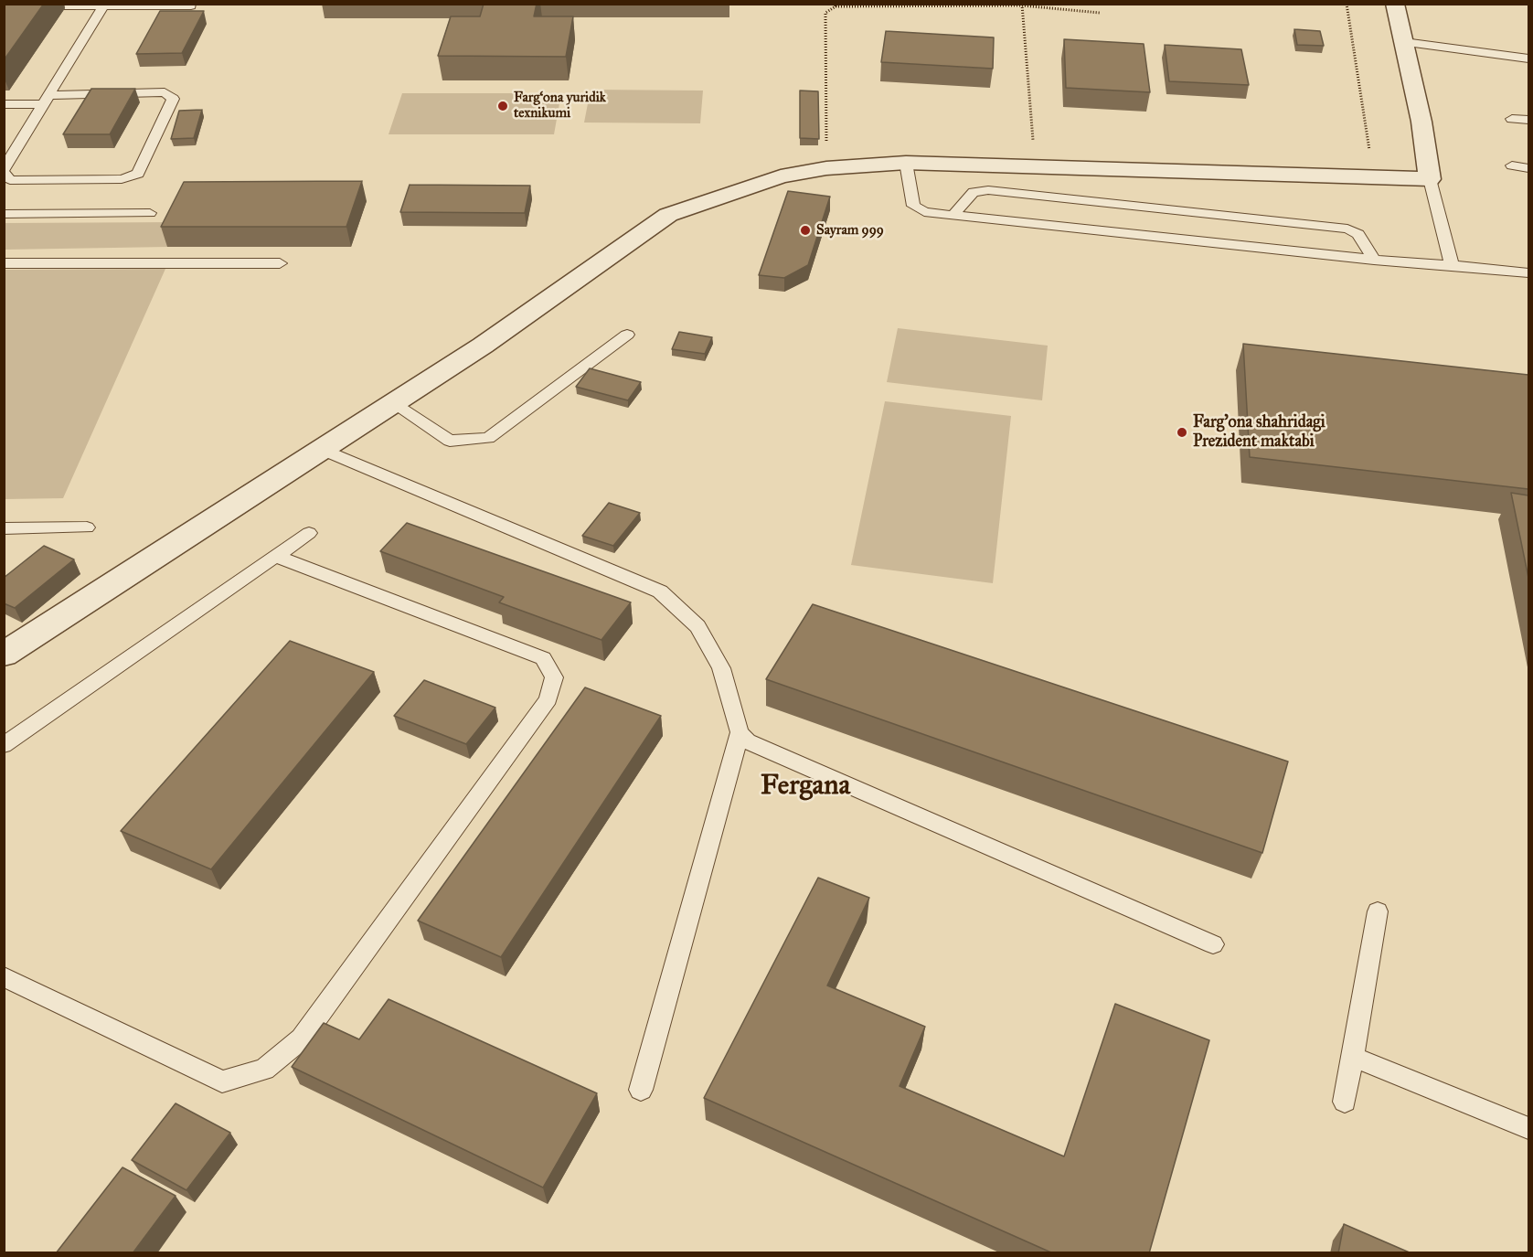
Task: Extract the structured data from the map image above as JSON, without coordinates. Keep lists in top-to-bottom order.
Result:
{
  "districts": ["Fergana"],
  "places": ["Farg‘ona yuridik texnikumi", "Sayram 999", "Farg'ona shahridagi Prezident maktabi"]
}
